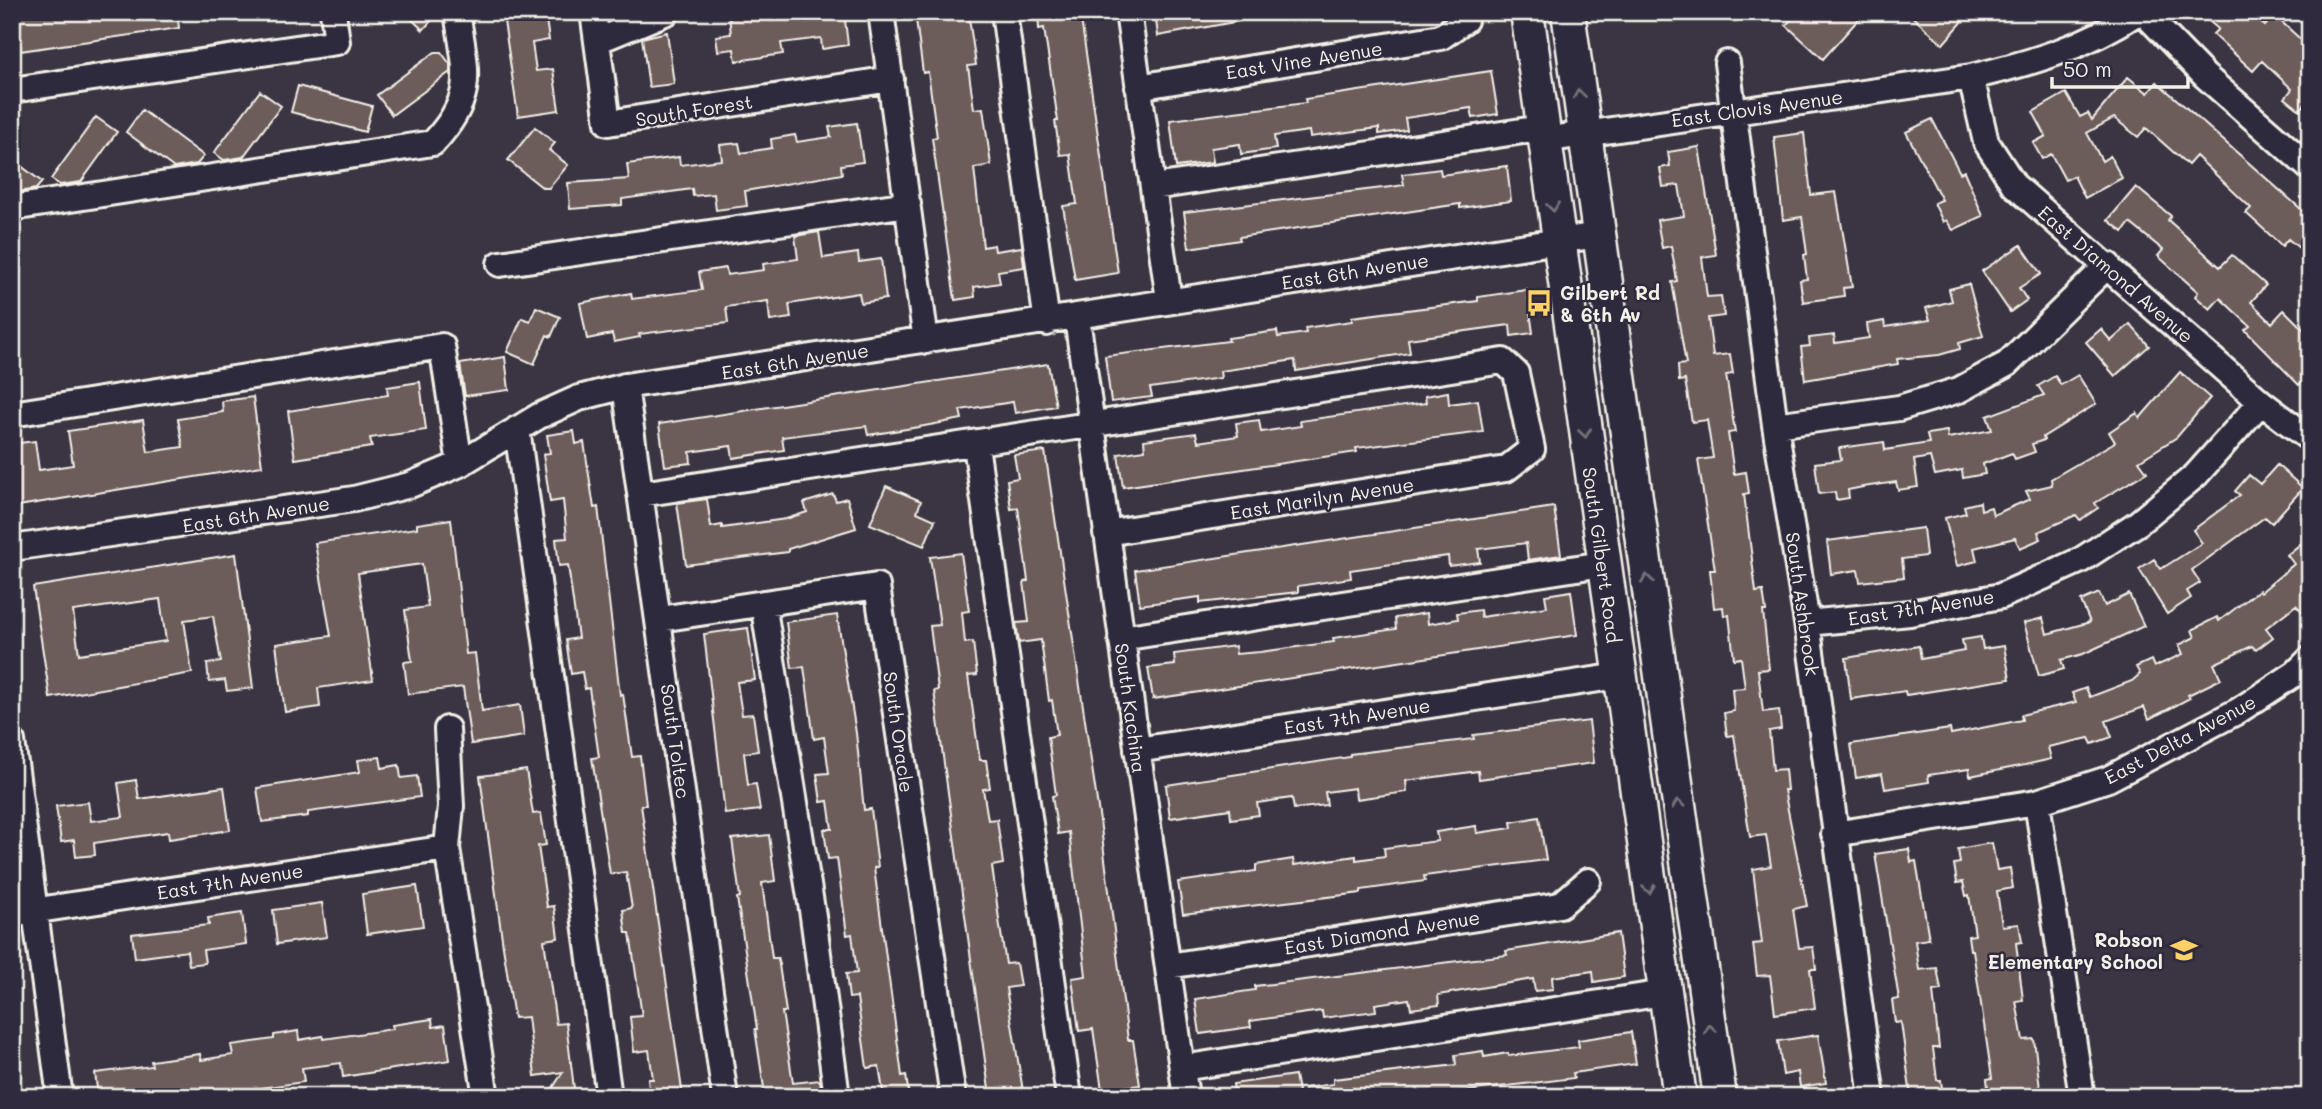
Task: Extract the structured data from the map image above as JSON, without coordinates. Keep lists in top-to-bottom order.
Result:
{
  "streets": {
    "main road": ["South Gilbert Road"],
    "street": [
      "East Vine Avenue",
      "East Clovis Avenue",
      "South Forest",
      "East 6th Avenue",
      "East Diamond Avenue",
      "East Marilyn Avenue",
      "South Ashbrook",
      "East 7th Avenue",
      "South Kachina",
      "South Oracle",
      "East Delta Avenue",
      "South Toltec"
    ]
  },
  "crossings": [
    ["East Clovis Avenue", "East Diamond Avenue"],
    ["East Clovis Avenue", "South Gilbert Road"],
    ["East Clovis Avenue", "South Ashbrook"],
    ["East 6th Avenue", "South Gilbert Road"],
    ["East 6th Avenue", "South Kachina"],
    ["East 6th Avenue", "South Toltec"],
    ["East Diamond Avenue", "East 7th Avenue"],
    ["East Diamond Avenue", "South Kachina"],
    ["East Marilyn Avenue", "South Kachina"],
    ["South Gilbert Road", "East 7th Avenue"],
    ["South Ashbrook", "East 7th Avenue"],
    ["South Ashbrook", "East Delta Avenue"],
    ["East 7th Avenue", "South Kachina"],
    ["South Oracle", "South Toltec"]
  ],
  "places": {
    "bus stop": ["Gilbert Rd & 6th Av"],
    "school or university": ["Robson Elementary School"]
  },
  "scale_bar": "50 m"
}
